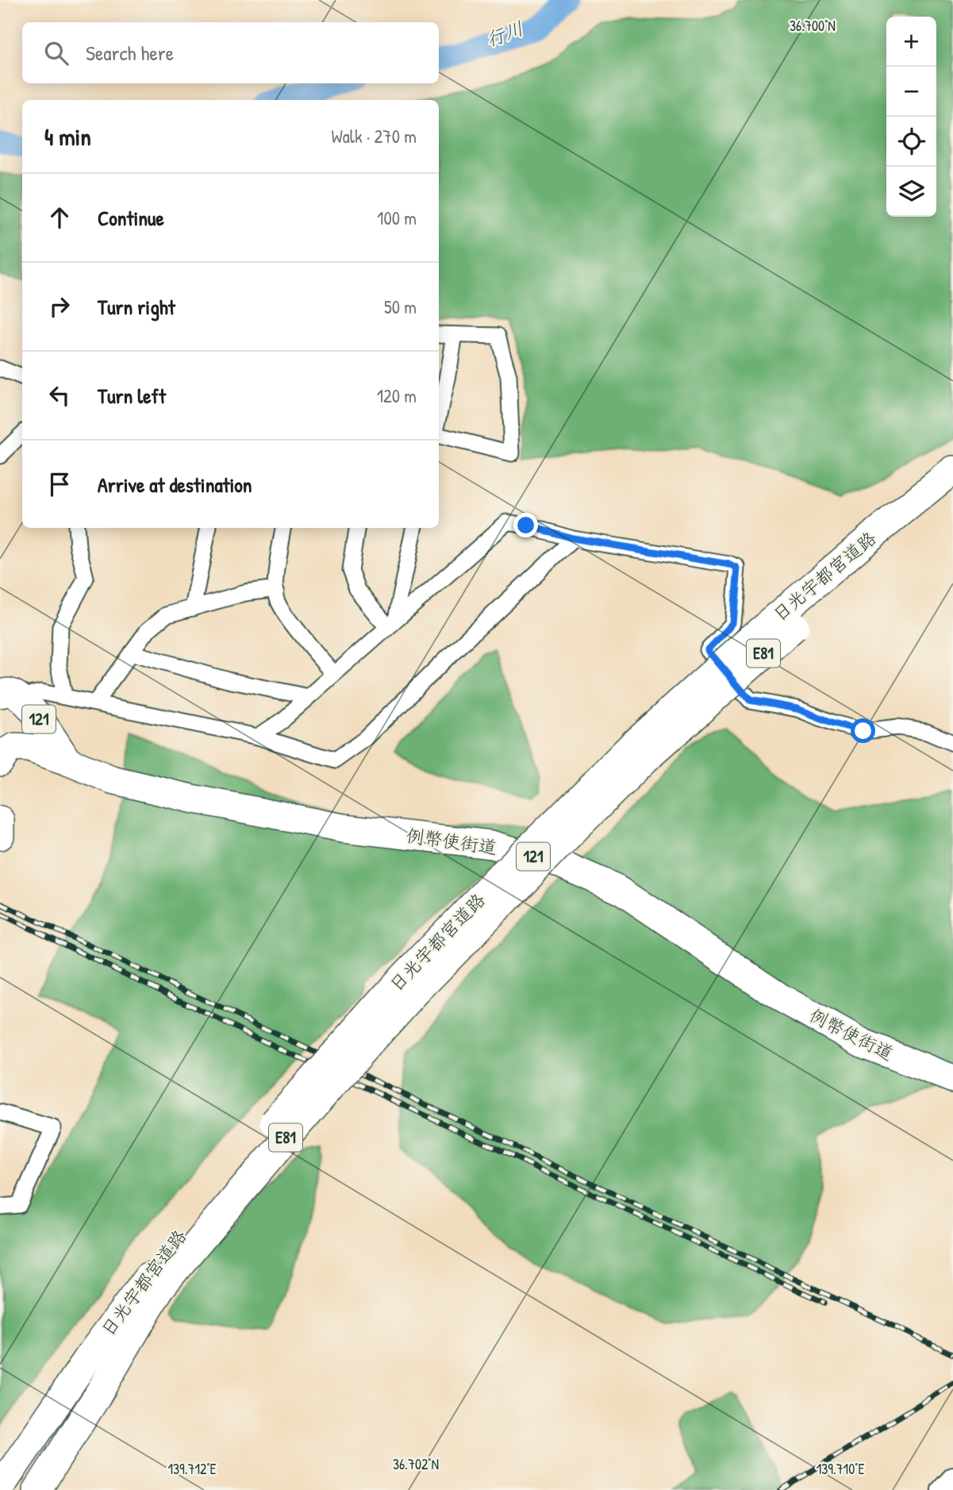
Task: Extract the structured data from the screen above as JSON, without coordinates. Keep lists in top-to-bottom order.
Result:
{
  "streets": {
    "highway": [
      "日光宇都宮道路",
      "E81",
      "121",
      "例幣使街道"
    ]
  },
  "crossings": [
    ["121", "例幣使街道"]
  ],
  "water": ["行川"],
  "page": {
    "map_buttons": ["+", "−"],
    "search": "Search here",
    "heading": ["4 min", "Walk · 270 m"],
    "list": [
      ["Continue", "100 m"],
      ["Turn right", "50 m"],
      ["Turn left", "120 m"],
      "Arrive at destination"
    ]
  },
  "coordinates": [
    "36.700°N",
    "36.702°N",
    "139.712°E",
    "139.710°E"
  ]
}
